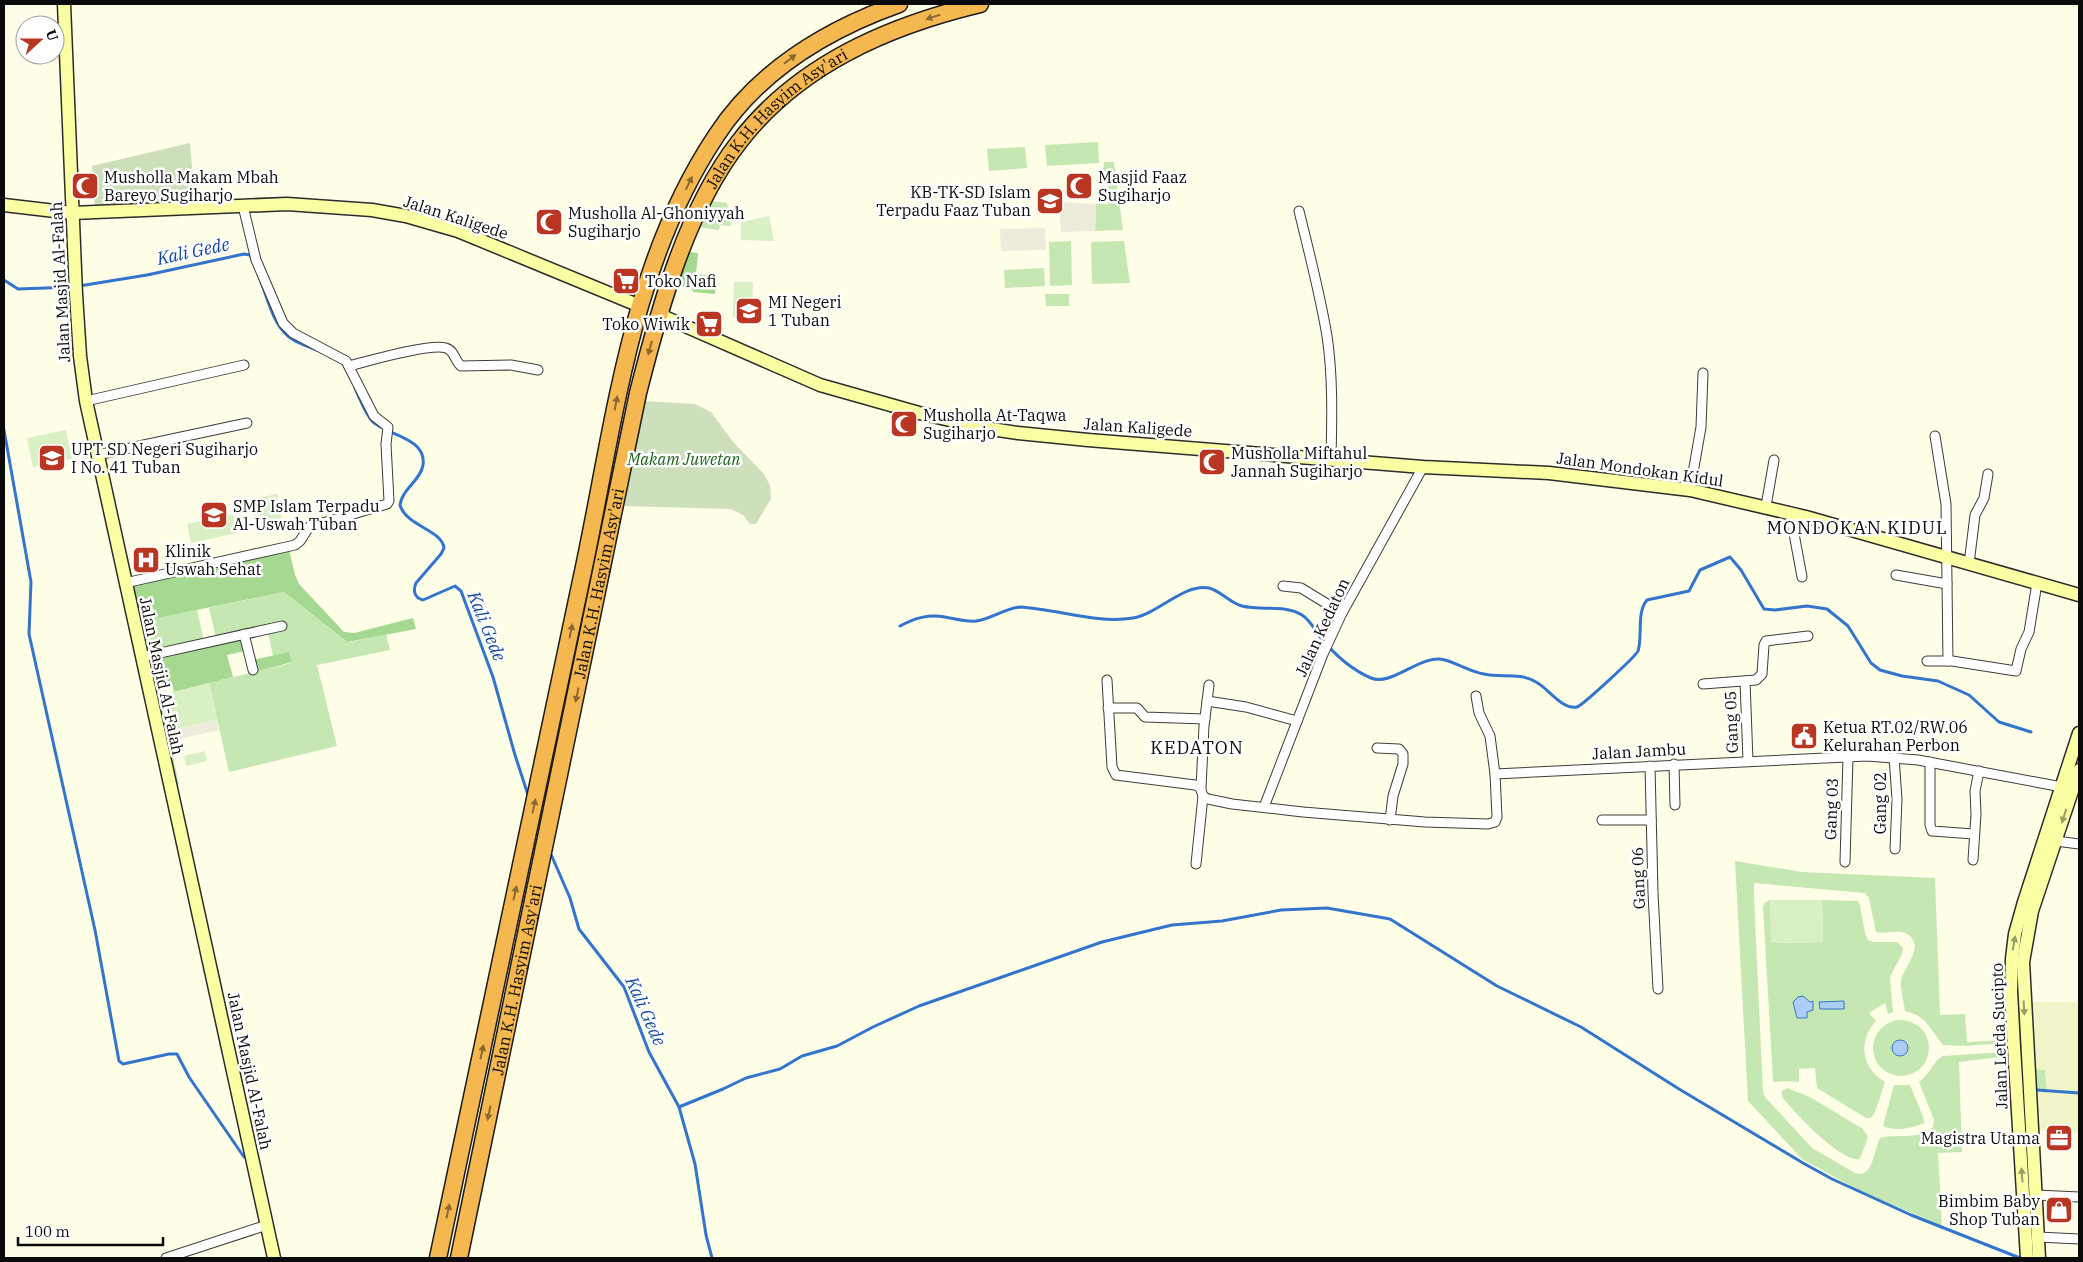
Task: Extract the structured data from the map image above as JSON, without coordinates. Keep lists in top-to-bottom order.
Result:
{
  "streets": {
    "highway": ["Jalan K.H. Hasyim Asy'ari"],
    "street": [
      "Jalan Kaligede",
      "Jalan Masjid Al-Falah",
      "Jalan Mondokan Kidul",
      "Jalan Kedaton",
      "Gang 05",
      "Jalan Jambu",
      "Gang 02",
      "Gang 03",
      "Gang 06",
      "Jalan Letda Sucipto"
    ]
  },
  "crossings": [
    ["Jalan K.H. Hasyim Asy'ari", "Jalan Kaligede"],
    ["Jalan Kaligede", "Jalan Masjid Al-Falah"],
    ["Jalan Kaligede", "Jalan Mondokan Kidul"],
    ["Jalan Kaligede", "Jalan Kedaton"],
    ["Jalan Mondokan Kidul", "Jalan Kedaton"],
    ["Gang 05", "Jalan Jambu"],
    ["Jalan Jambu", "Gang 02"],
    ["Jalan Jambu", "Gang 03"],
    ["Jalan Jambu", "Gang 06"],
    ["Jalan Jambu", "Jalan Letda Sucipto"]
  ],
  "districts": ["MONDOKAN KIDUL", "KEDATON"],
  "water": ["Kali Gede"],
  "parks": ["Makam Juwetan"],
  "places": {
    "mosque": [
      "Musholla Makam Mbah Bareyo Sugiharjo",
      "Masjid Faaz Sugiharjo",
      "Musholla Al-Ghoniyyah Sugiharjo",
      "Musholla At-Taqwa Sugiharjo",
      "Musholla Miftahul Jannah Sugiharjo"
    ],
    "school or university": [
      "KB-TK-SD Islam Terpadu Faaz Tuban",
      "MI Negeri 1 Tuban",
      "UPT SD Negeri Sugiharjo I No. 41 Tuban",
      "SMP Islam Terpadu Al-Uswah Tuban"
    ],
    "supermarket": ["Toko Nafi", "Toko Wiwik"],
    "hospital": ["Klinik Uswah Sehat"],
    "public building": ["Ketua RT.02/RW.06 Kelurahan Perbon"],
    "office": ["Magistra Utama"],
    "shop": ["Bimbim Baby Shop Tuban"]
  },
  "scale_bar": "100 m",
  "north": "right"
}
